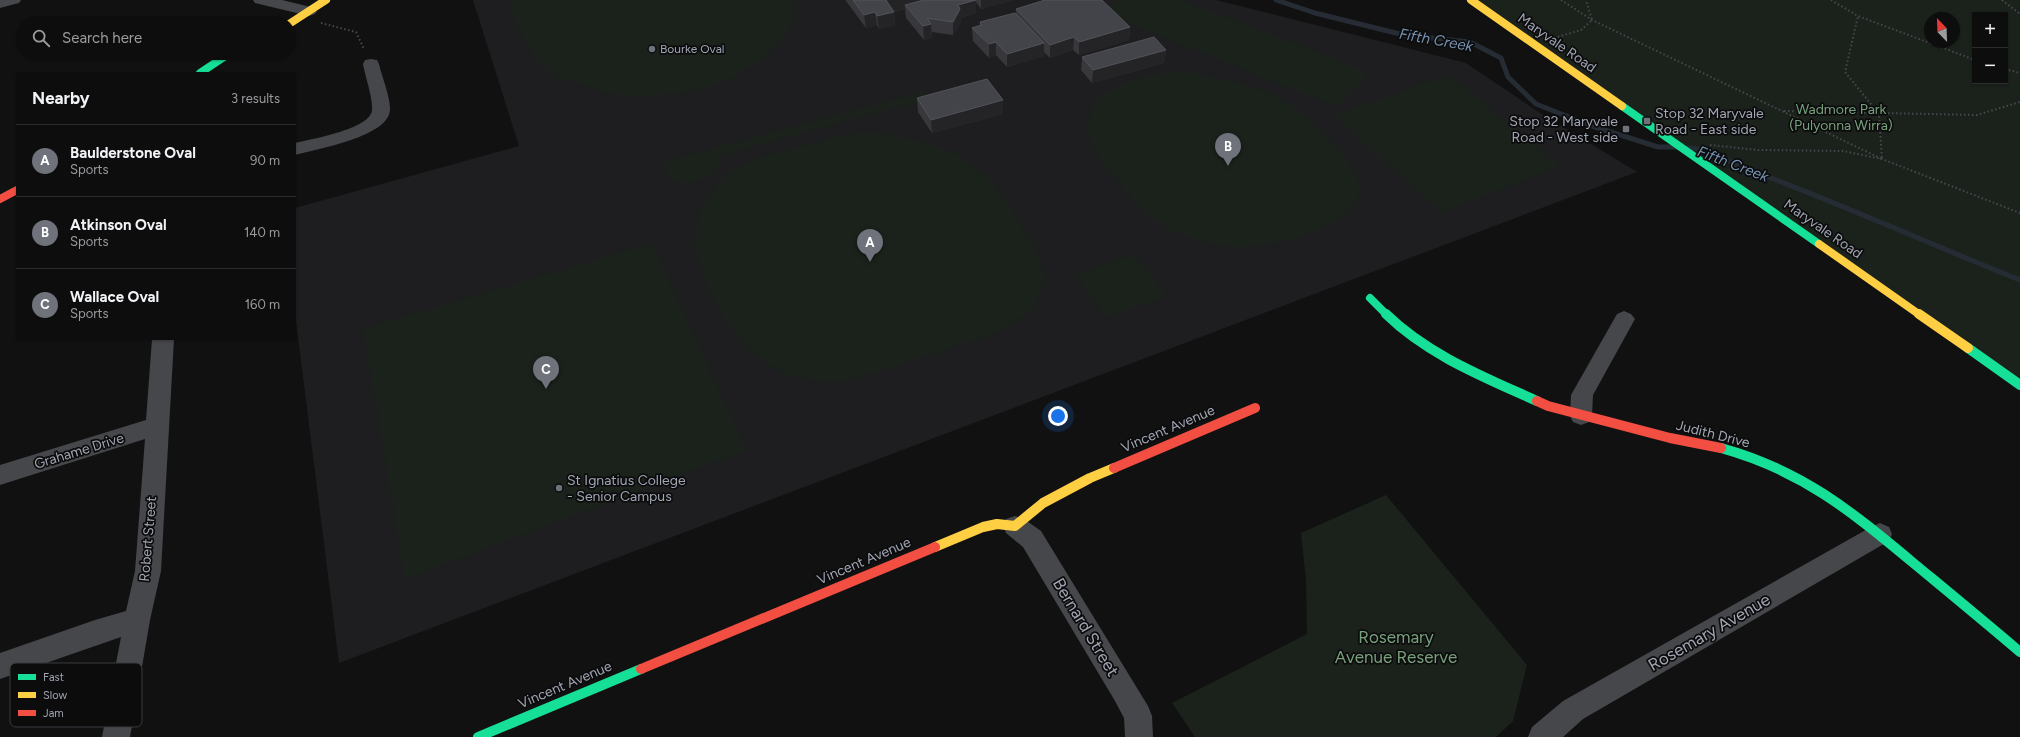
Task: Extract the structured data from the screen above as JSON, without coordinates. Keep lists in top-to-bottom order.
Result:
{
  "streets": {
    "street": [
      "Maryvale Road",
      "Vincent Avenue",
      "Judith Drive",
      "Grahame Drive",
      "Robert Street",
      "Bernard Street",
      "Rosemary Avenue"
    ]
  },
  "crossings": [
    ["Vincent Avenue", "Bernard Street"],
    ["Judith Drive", "Rosemary Avenue"],
    ["Grahame Drive", "Robert Street"]
  ],
  "water": ["Fifth Creek"],
  "parks": ["Wadmore Park (Pulyonna Wirra)", "Rosemary Avenue Reserve"],
  "places": {
    "other": ["Bourke Oval", "St Ignatius College - Senior Campus"],
    "transit": ["Stop 32 Maryvale Road - East side", "Stop 32 Maryvale Road - West side"]
  },
  "legend": ["Fast", "Slow", "Jam"],
  "north": "top left",
  "page": {
    "map_buttons": ["+", "−"],
    "search": "Search here",
    "heading": ["Nearby", "3 results"],
    "list": [
      {
        "mark": "A",
        "name": "Baulderstone Oval",
        "note": "Sports",
        "value": "90 m"
      },
      {
        "mark": "B",
        "name": "Atkinson Oval",
        "note": "Sports",
        "value": "140 m"
      },
      {
        "mark": "C",
        "name": "Wallace Oval",
        "note": "Sports",
        "value": "160 m"
      }
    ],
    "pins": ["B", "A", "C"]
  }
}
